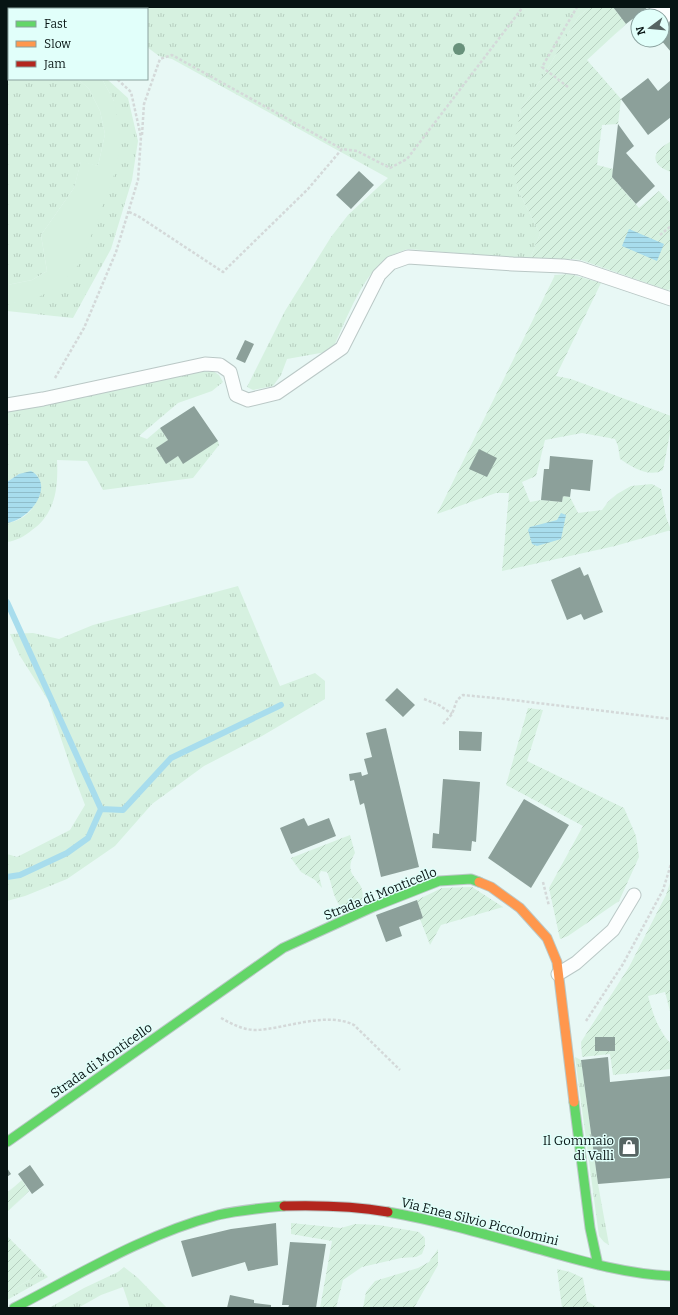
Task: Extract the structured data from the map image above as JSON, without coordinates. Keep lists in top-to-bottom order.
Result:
{
  "streets": {
    "street": ["Strada di Monticello", "Via Enea Silvio Piccolomini"]
  },
  "crossings": [
    ["Strada di Monticello", "Via Enea Silvio Piccolomini"]
  ],
  "places": {
    "shop": ["Il Gommaio di Valli"]
  },
  "legend": ["Fast", "Slow", "Jam"],
  "north": "left"
}
